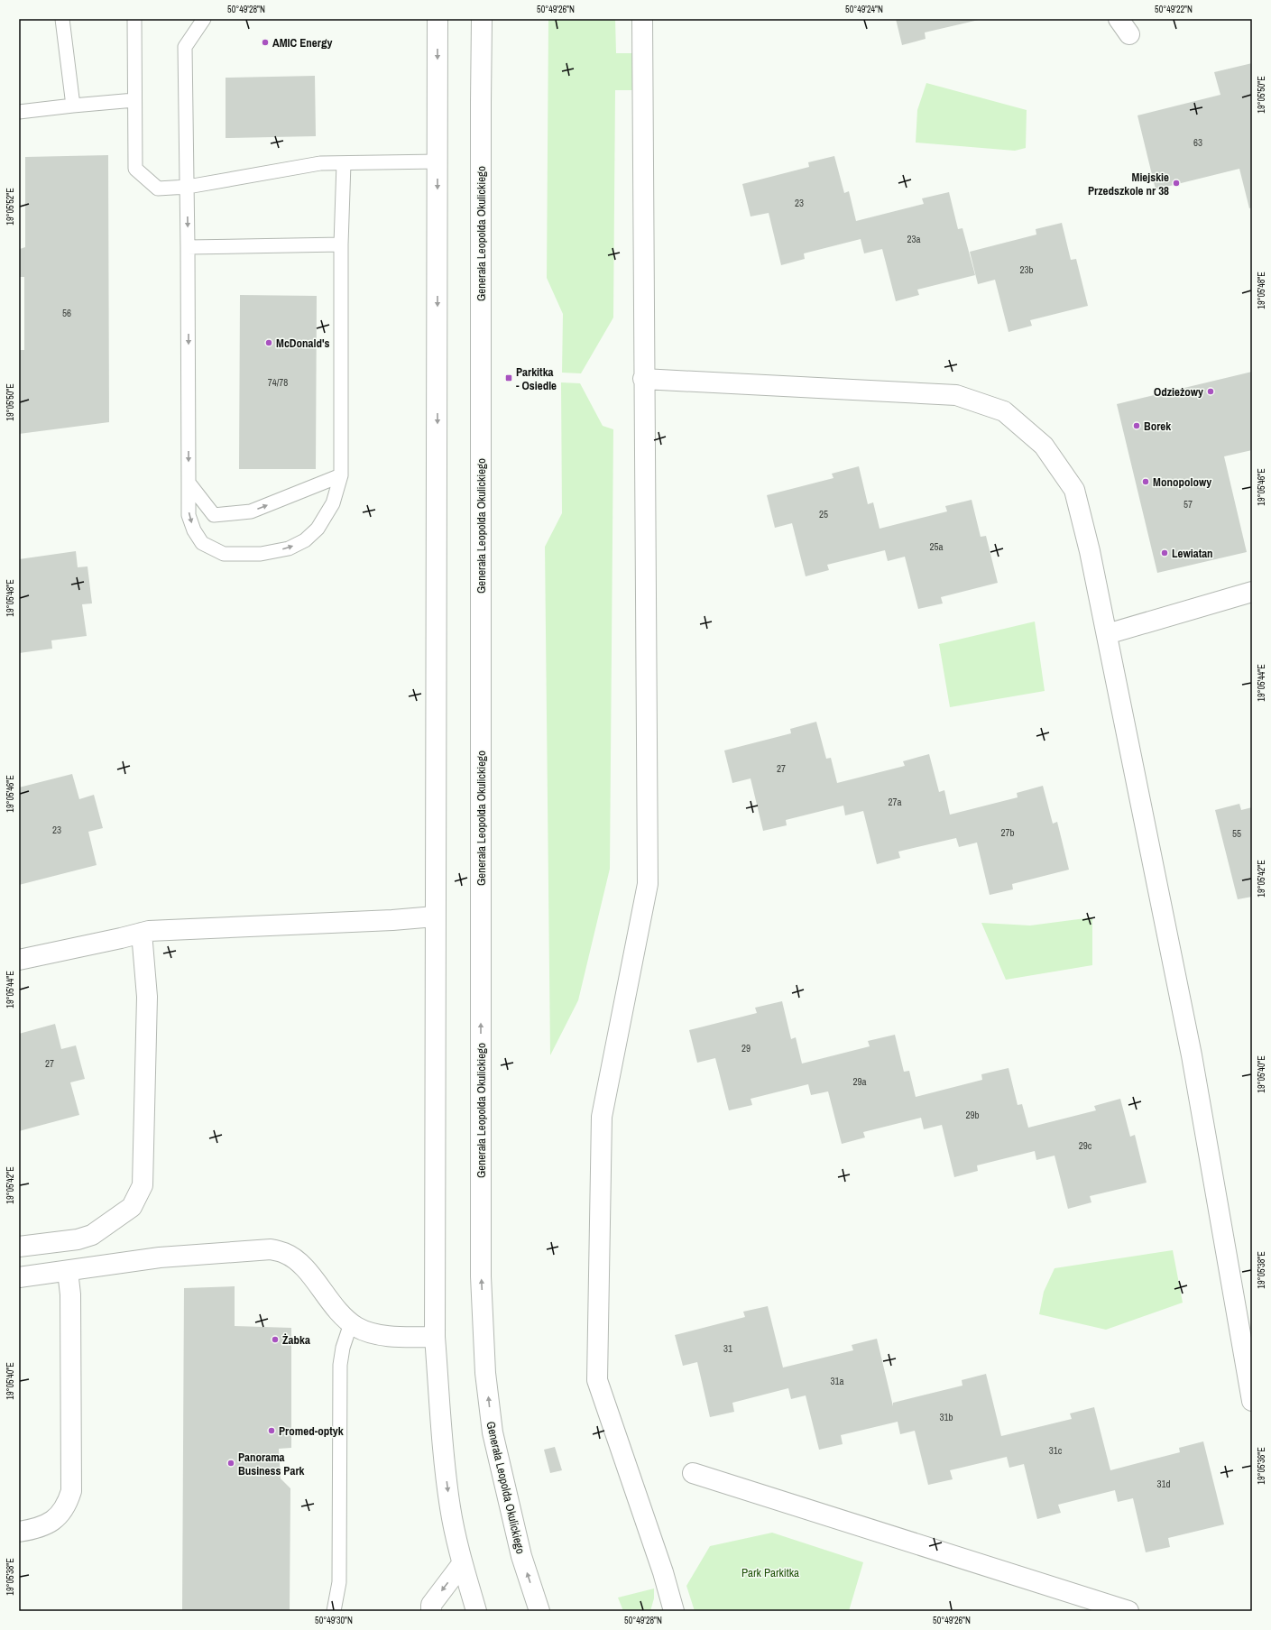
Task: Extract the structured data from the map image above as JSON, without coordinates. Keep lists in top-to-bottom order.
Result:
{
  "streets": {
    "street": ["Generała Leopolda Okulickiego"]
  },
  "parks": ["Park Parkitka"],
  "places": {
    "other": [
      "AMIC Energy",
      "Miejskie Przedszkole nr 38",
      "McDonald's",
      "Odzieżowy",
      "Borek",
      "Monopolowy",
      "Lewiatan",
      "Żabka",
      "Promed-optyk",
      "Panorama Business Park"
    ],
    "transit": ["Parkitka - Osiedle"]
  },
  "house_numbers": [
    "63",
    "23",
    "23a",
    "23b",
    "56",
    "74/78",
    "57",
    "25",
    "25a",
    "27",
    "27a",
    "23",
    "27b",
    "55",
    "29",
    "27",
    "29a",
    "29b",
    "29c",
    "31",
    "31a",
    "31b",
    "31c",
    "31d"
  ],
  "coordinates": [
    "50°49'28\"N",
    "50°49'26\"N",
    "50°49'24\"N",
    "50°49'22\"N",
    "19°05'50\"E",
    "19°05'52\"E",
    "19°05'48\"E",
    "19°05'46\"E",
    "19°05'44\"E",
    "19°05'42\"E",
    "19°05'40\"E",
    "19°05'38\"E",
    "19°05'36\"E",
    "50°49'30\"N"
  ]
}
